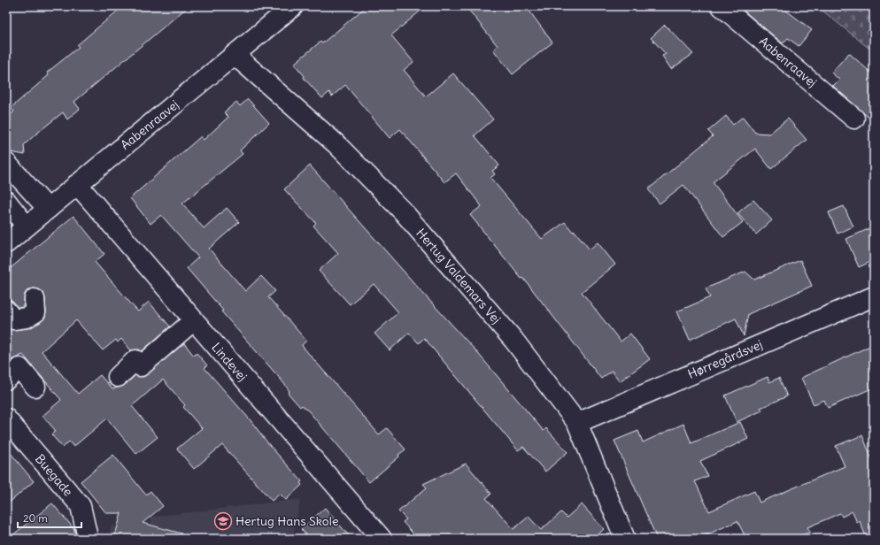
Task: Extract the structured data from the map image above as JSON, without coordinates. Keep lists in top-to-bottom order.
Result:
{
  "streets": {
    "street": [
      "Aabenraavej",
      "Hertug Valdemars Vej",
      "Hørregårdsvej",
      "Lindevej",
      "Buegade"
    ]
  },
  "crossings": [
    ["Aabenraavej", "Hertug Valdemars Vej"],
    ["Aabenraavej", "Lindevej"],
    ["Hertug Valdemars Vej", "Hørregårdsvej"]
  ],
  "places": {
    "school or university": ["Hertug Hans Skole"]
  },
  "scale_bar": "20 m"
}
